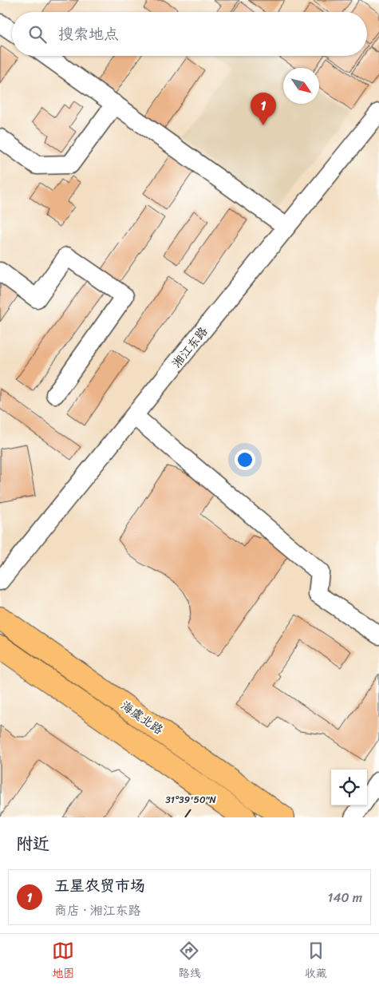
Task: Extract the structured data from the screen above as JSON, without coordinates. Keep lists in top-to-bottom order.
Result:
{
  "streets": {
    "main road": ["海虞北路"],
    "street": ["湘江东路"]
  },
  "north": "bottom right",
  "page": {
    "search": "搜索地点",
    "pins": "1",
    "heading": "附近",
    "list": [
      {
        "mark": "1",
        "name": "五星农贸市场",
        "note": "商店 · 湘江东路",
        "value": "140 m"
      }
    ],
    "nav": ["地图", "路线", "收藏"]
  },
  "coordinates": ["31°39'50\"N"]
}
